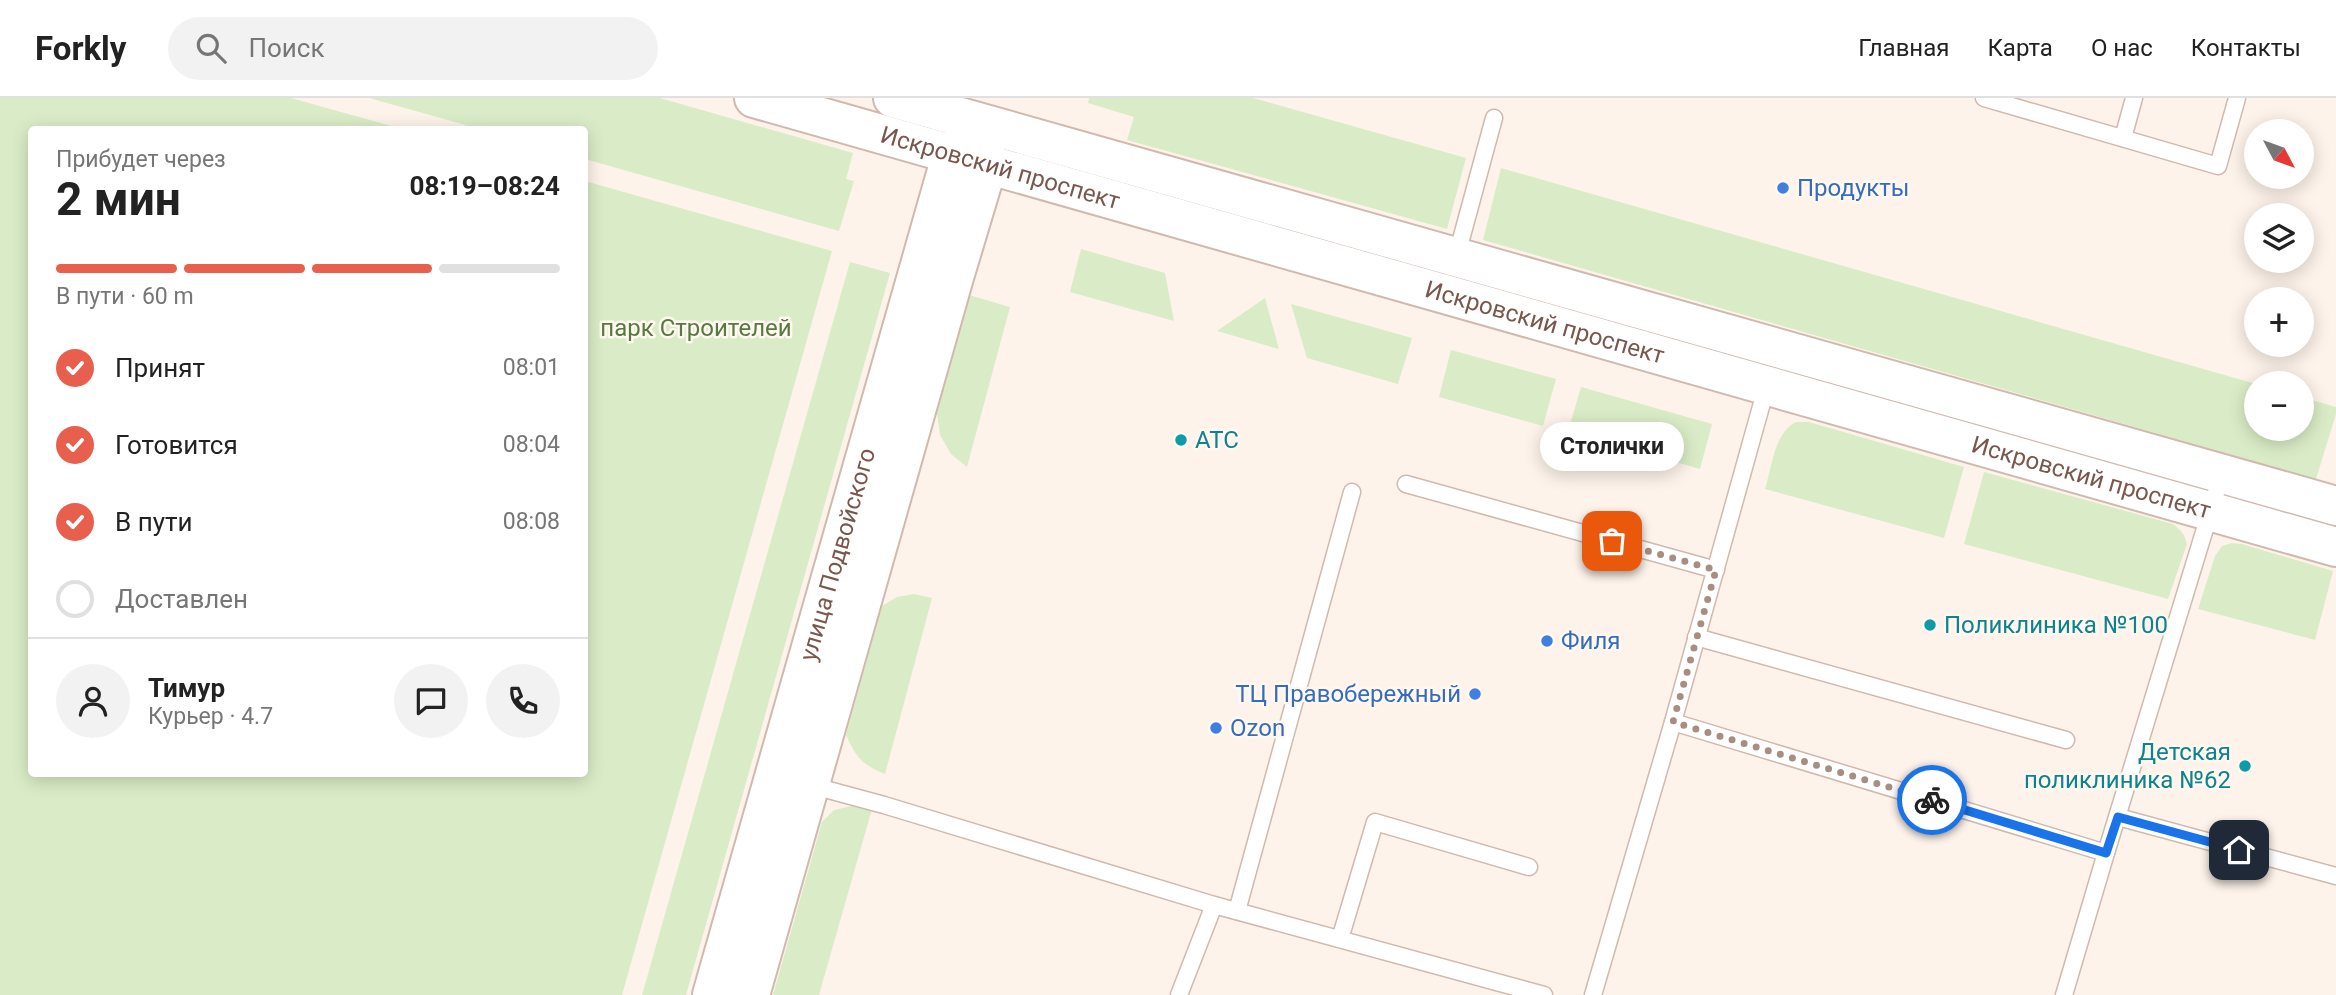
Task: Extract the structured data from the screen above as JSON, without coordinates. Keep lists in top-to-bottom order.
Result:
{
  "streets": {
    "street": ["Искровский проспект", "улица Подвойского"]
  },
  "crossings": [
    ["Искровский проспект", "улица Подвойского"]
  ],
  "parks": ["парк Строителей"],
  "places": [
    "Продукты",
    "АТС",
    "Столички",
    "Поликлиника №100",
    "Филя",
    "ТЦ Правобережный",
    "Ozon",
    "Детская поликлиника №62"
  ],
  "north": "bottom right",
  "page": {
    "header": "Forkly",
    "search": "Поиск",
    "nav": [
      "Главная",
      "Карта",
      "О нас",
      "Контакты"
    ],
    "map_buttons": ["+", "−"],
    "heading": ["2 мин", "Прибудет через", "08:19–08:24"],
    "panel": ["Тимур", "Курьер · 4.7"],
    "bar": "В пути · 60 m",
    "list": [
      ["Принят", "08:01"],
      ["Готовится", "08:04"],
      ["В пути", "08:08"],
      "Доставлен"
    ],
    "bubble": "Столички"
  }
}
